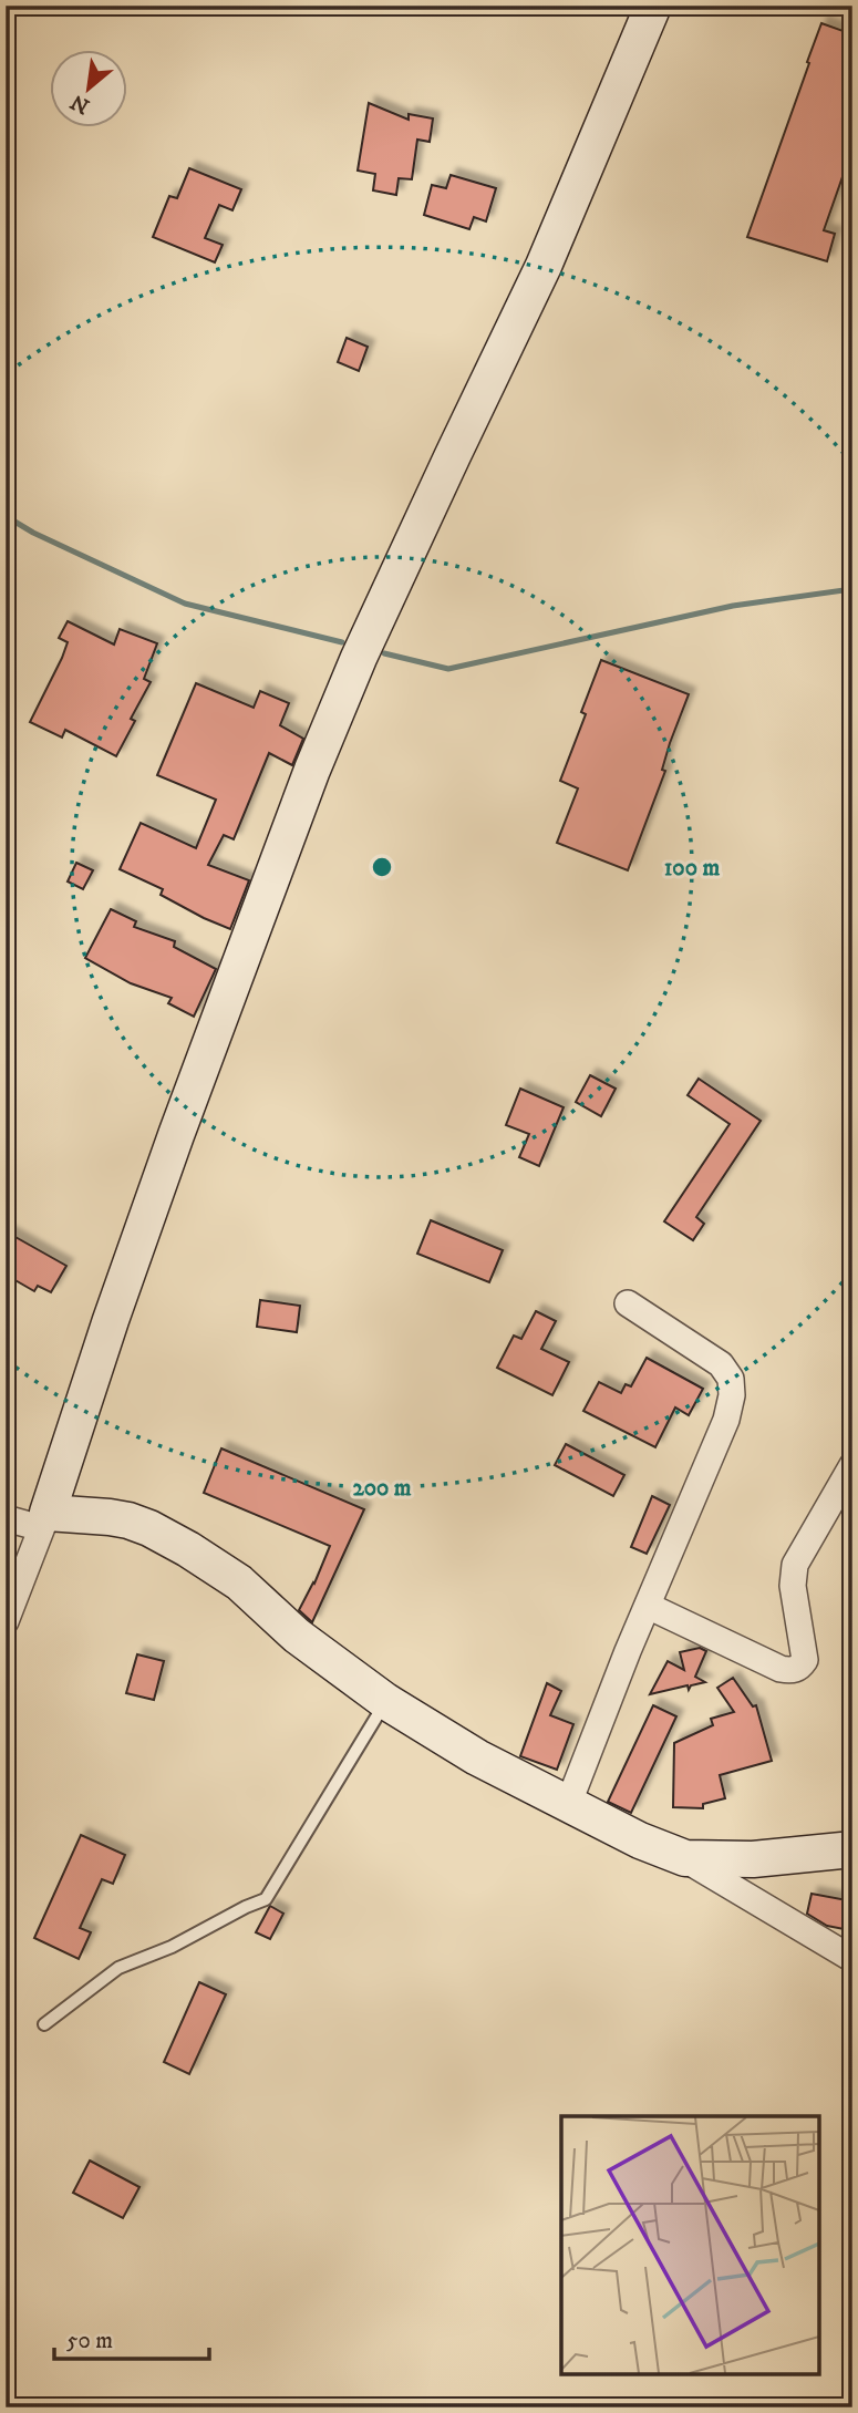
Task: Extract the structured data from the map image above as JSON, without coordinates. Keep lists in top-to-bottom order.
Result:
{
  "scale_bar": "50 m",
  "north": "bottom left",
  "rings": ["100 m", "200 m"]
}
